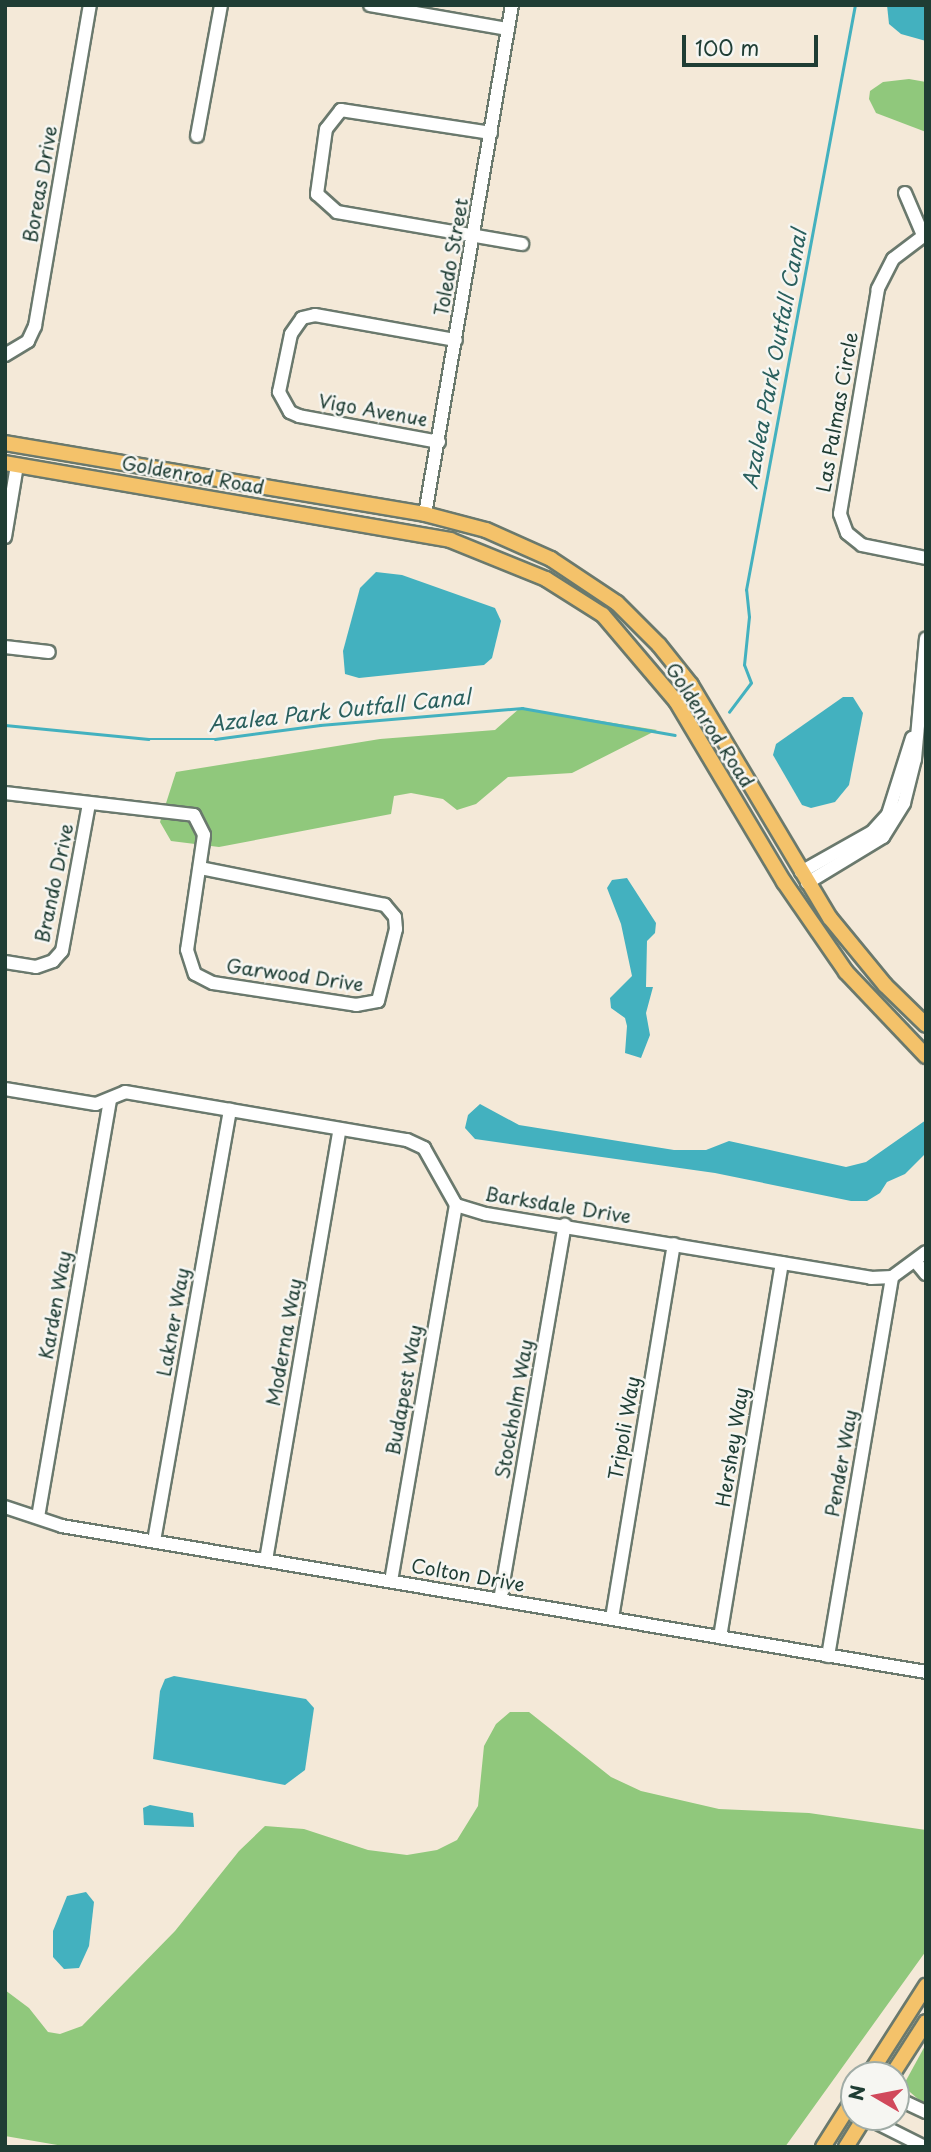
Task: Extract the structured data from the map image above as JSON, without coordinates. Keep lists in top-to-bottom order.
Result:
{
  "streets": {
    "main road": ["Goldenrod Road"],
    "street": [
      "Boreas Drive",
      "Toledo Street",
      "Vigo Avenue",
      "Las Palmas Circle",
      "Brando Drive",
      "Garwood Drive",
      "Barksdale Drive",
      "Karden Way",
      "Lakner Way",
      "Moderna Way",
      "Budapest Way",
      "Stockholm Way",
      "Tripoli Way",
      "Hershey Way",
      "Pender Way",
      "Colton Drive"
    ]
  },
  "crossings": [
    ["Toledo Street", "Vigo Avenue"],
    ["Toledo Street", "Goldenrod Road"],
    ["Brando Drive", "Garwood Drive"],
    ["Barksdale Drive", "Karden Way"],
    ["Barksdale Drive", "Lakner Way"],
    ["Barksdale Drive", "Moderna Way"],
    ["Barksdale Drive", "Budapest Way"],
    ["Barksdale Drive", "Stockholm Way"],
    ["Barksdale Drive", "Tripoli Way"],
    ["Barksdale Drive", "Hershey Way"],
    ["Barksdale Drive", "Pender Way"],
    ["Karden Way", "Colton Drive"],
    ["Lakner Way", "Colton Drive"],
    ["Moderna Way", "Colton Drive"],
    ["Budapest Way", "Colton Drive"],
    ["Stockholm Way", "Colton Drive"],
    ["Tripoli Way", "Colton Drive"],
    ["Hershey Way", "Colton Drive"],
    ["Pender Way", "Colton Drive"]
  ],
  "water": ["Azalea Park Outfall Canal"],
  "scale_bar": "100 m",
  "north": "left"
}
